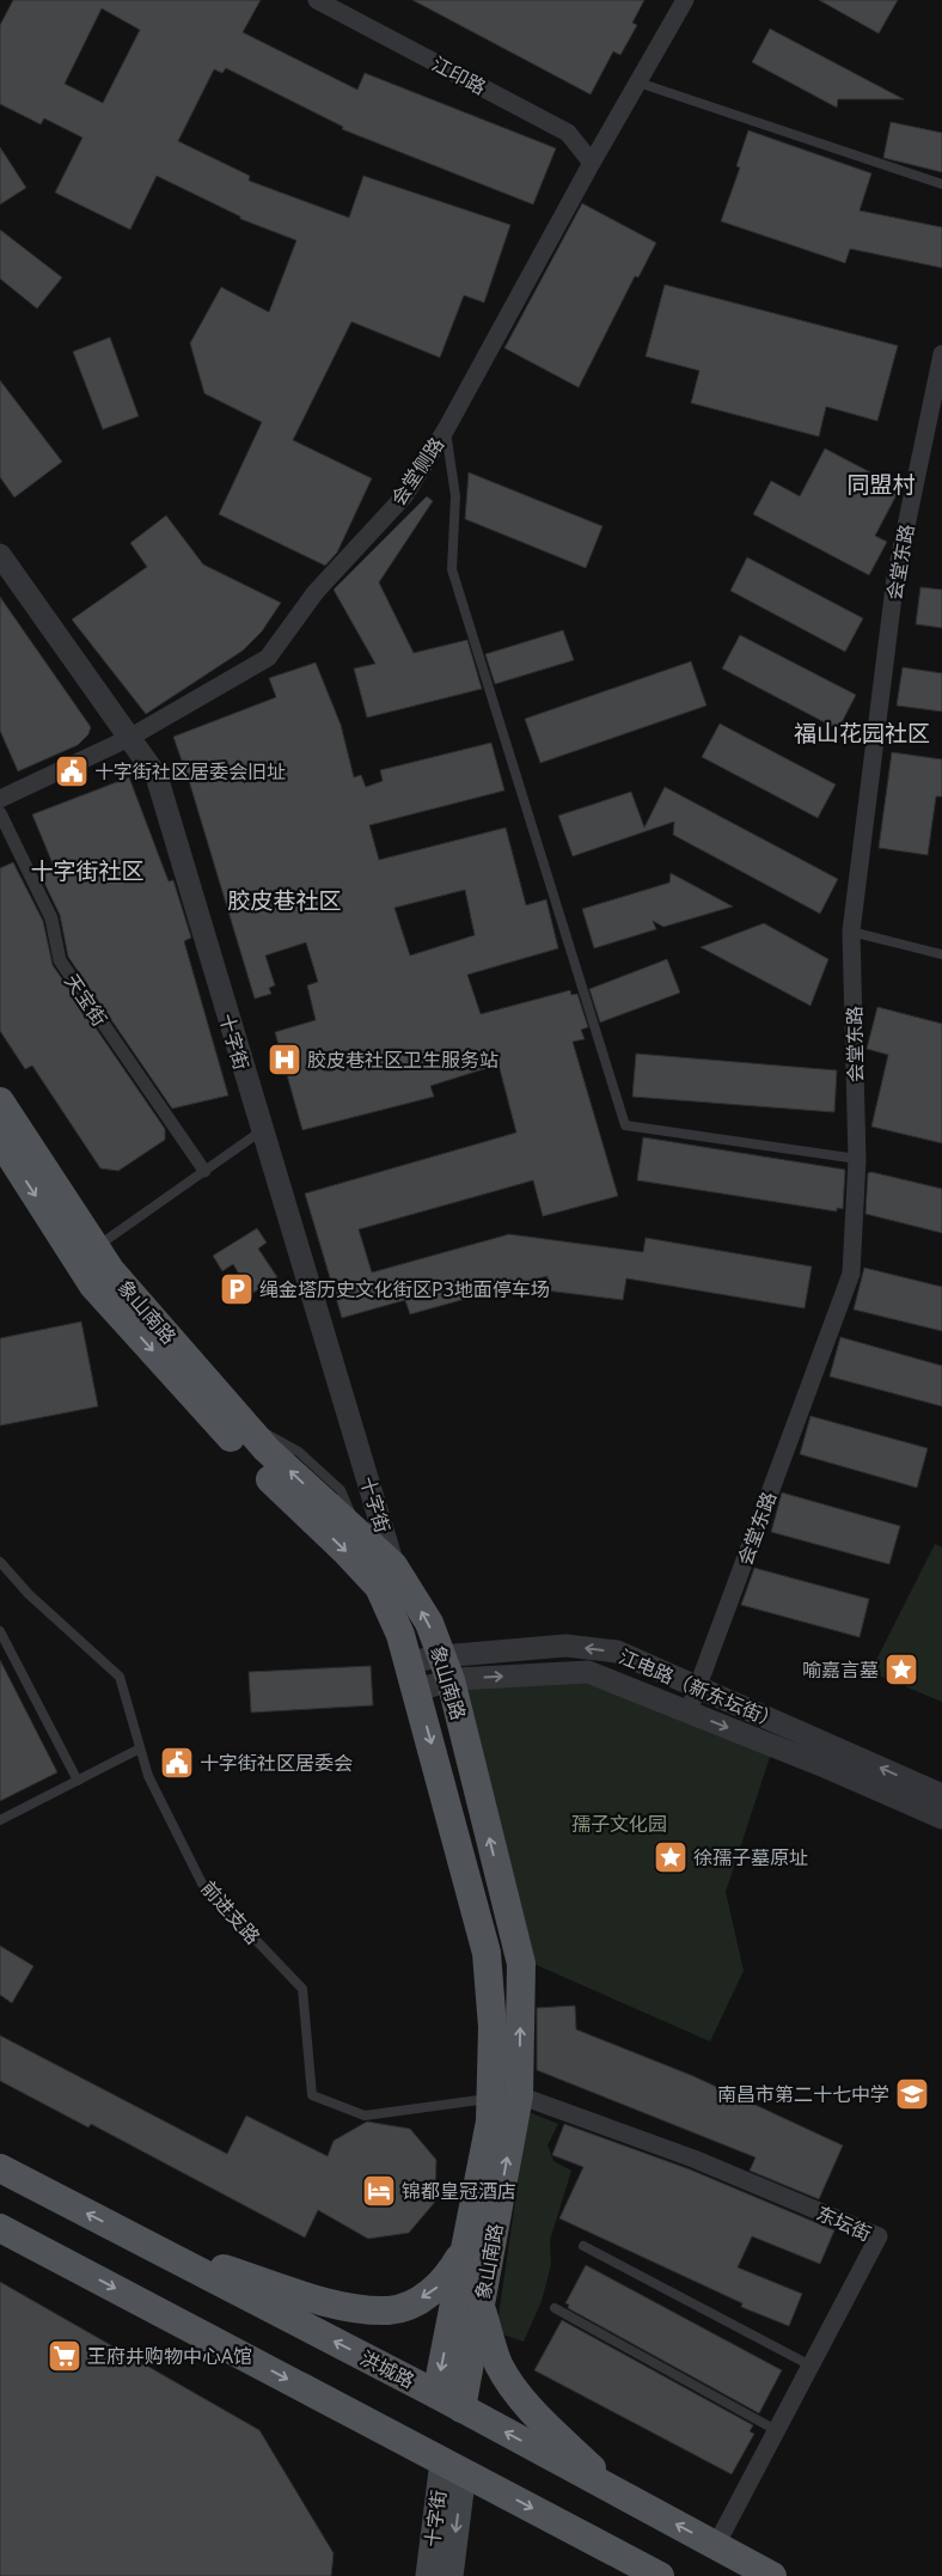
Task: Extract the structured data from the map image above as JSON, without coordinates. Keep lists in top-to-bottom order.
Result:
{
  "streets": {
    "main road": ["十字街", "象山南路", "洪城路"],
    "street": [
      "江印路",
      "会堂侧路",
      "会堂东路",
      "天宝街",
      "江电路（新东坛街）",
      "东坛街"
    ],
    "lane": ["前进支路"]
  },
  "crossings": [
    ["江印路", "会堂侧路"],
    ["会堂侧路", "十字街"],
    ["会堂东路", "江电路（新东坛街）"],
    ["十字街", "象山南路"],
    ["象山南路", "江电路（新东坛街）"],
    ["象山南路", "前进支路"],
    ["象山南路", "东坛街"],
    ["象山南路", "洪城路"],
    ["东坛街", "洪城路"]
  ],
  "districts": [
    "同盟村",
    "福山花园社区",
    "十字街社区",
    "胶皮巷社区"
  ],
  "parks": ["孺子文化园"],
  "places": {
    "public building": ["十字街社区居委会旧址", "十字街社区居委会"],
    "hospital": ["胶皮巷社区卫生服务站"],
    "parking": ["绳金塔历史文化街区P3地面停车场"],
    "place": ["喻嘉言墓", "徐孺子墓原址"],
    "school or university": ["南昌市第二十七中学"],
    "hotel": ["锦都皇冠酒店"],
    "supermarket": ["王府井购物中心A馆"]
  }
}
